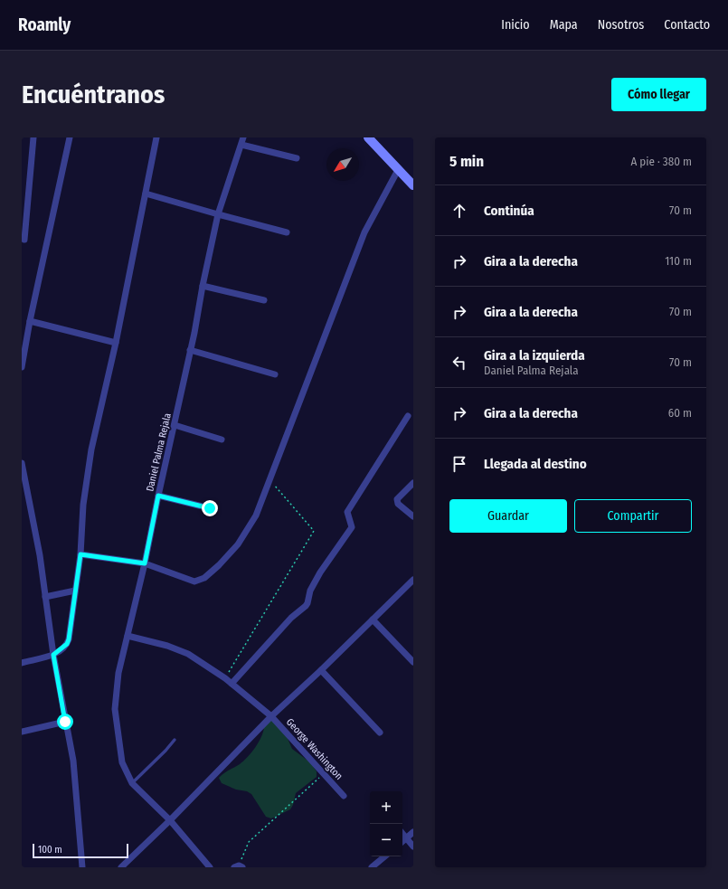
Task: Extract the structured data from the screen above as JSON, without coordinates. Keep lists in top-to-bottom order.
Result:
{
  "streets": {
    "street": ["Daniel Palma Rejala", "George Washington"]
  },
  "crossings": [
    ["Daniel Palma Rejala", "George Washington"]
  ],
  "scale_bar": "100 m",
  "north": "bottom left",
  "page": {
    "header": "Roamly",
    "nav": [
      "Inicio",
      "Mapa",
      "Nosotros",
      "Contacto"
    ],
    "buttons": [
      "Cómo llegar",
      ["Guardar", "Compartir"]
    ],
    "title": "Encuéntranos",
    "heading": ["5 min", "A pie · 380 m"],
    "list": [
      ["Continúa", "70 m"],
      ["Gira a la derecha", "110 m"],
      ["Gira a la derecha", "70 m"],
      ["Gira a la izquierda", "Daniel Palma Rejala", "70 m"],
      ["Gira a la derecha", "60 m"],
      "Llegada al destino"
    ],
    "map_buttons": ["+", "−"],
    "scale": "100 m"
  }
}
